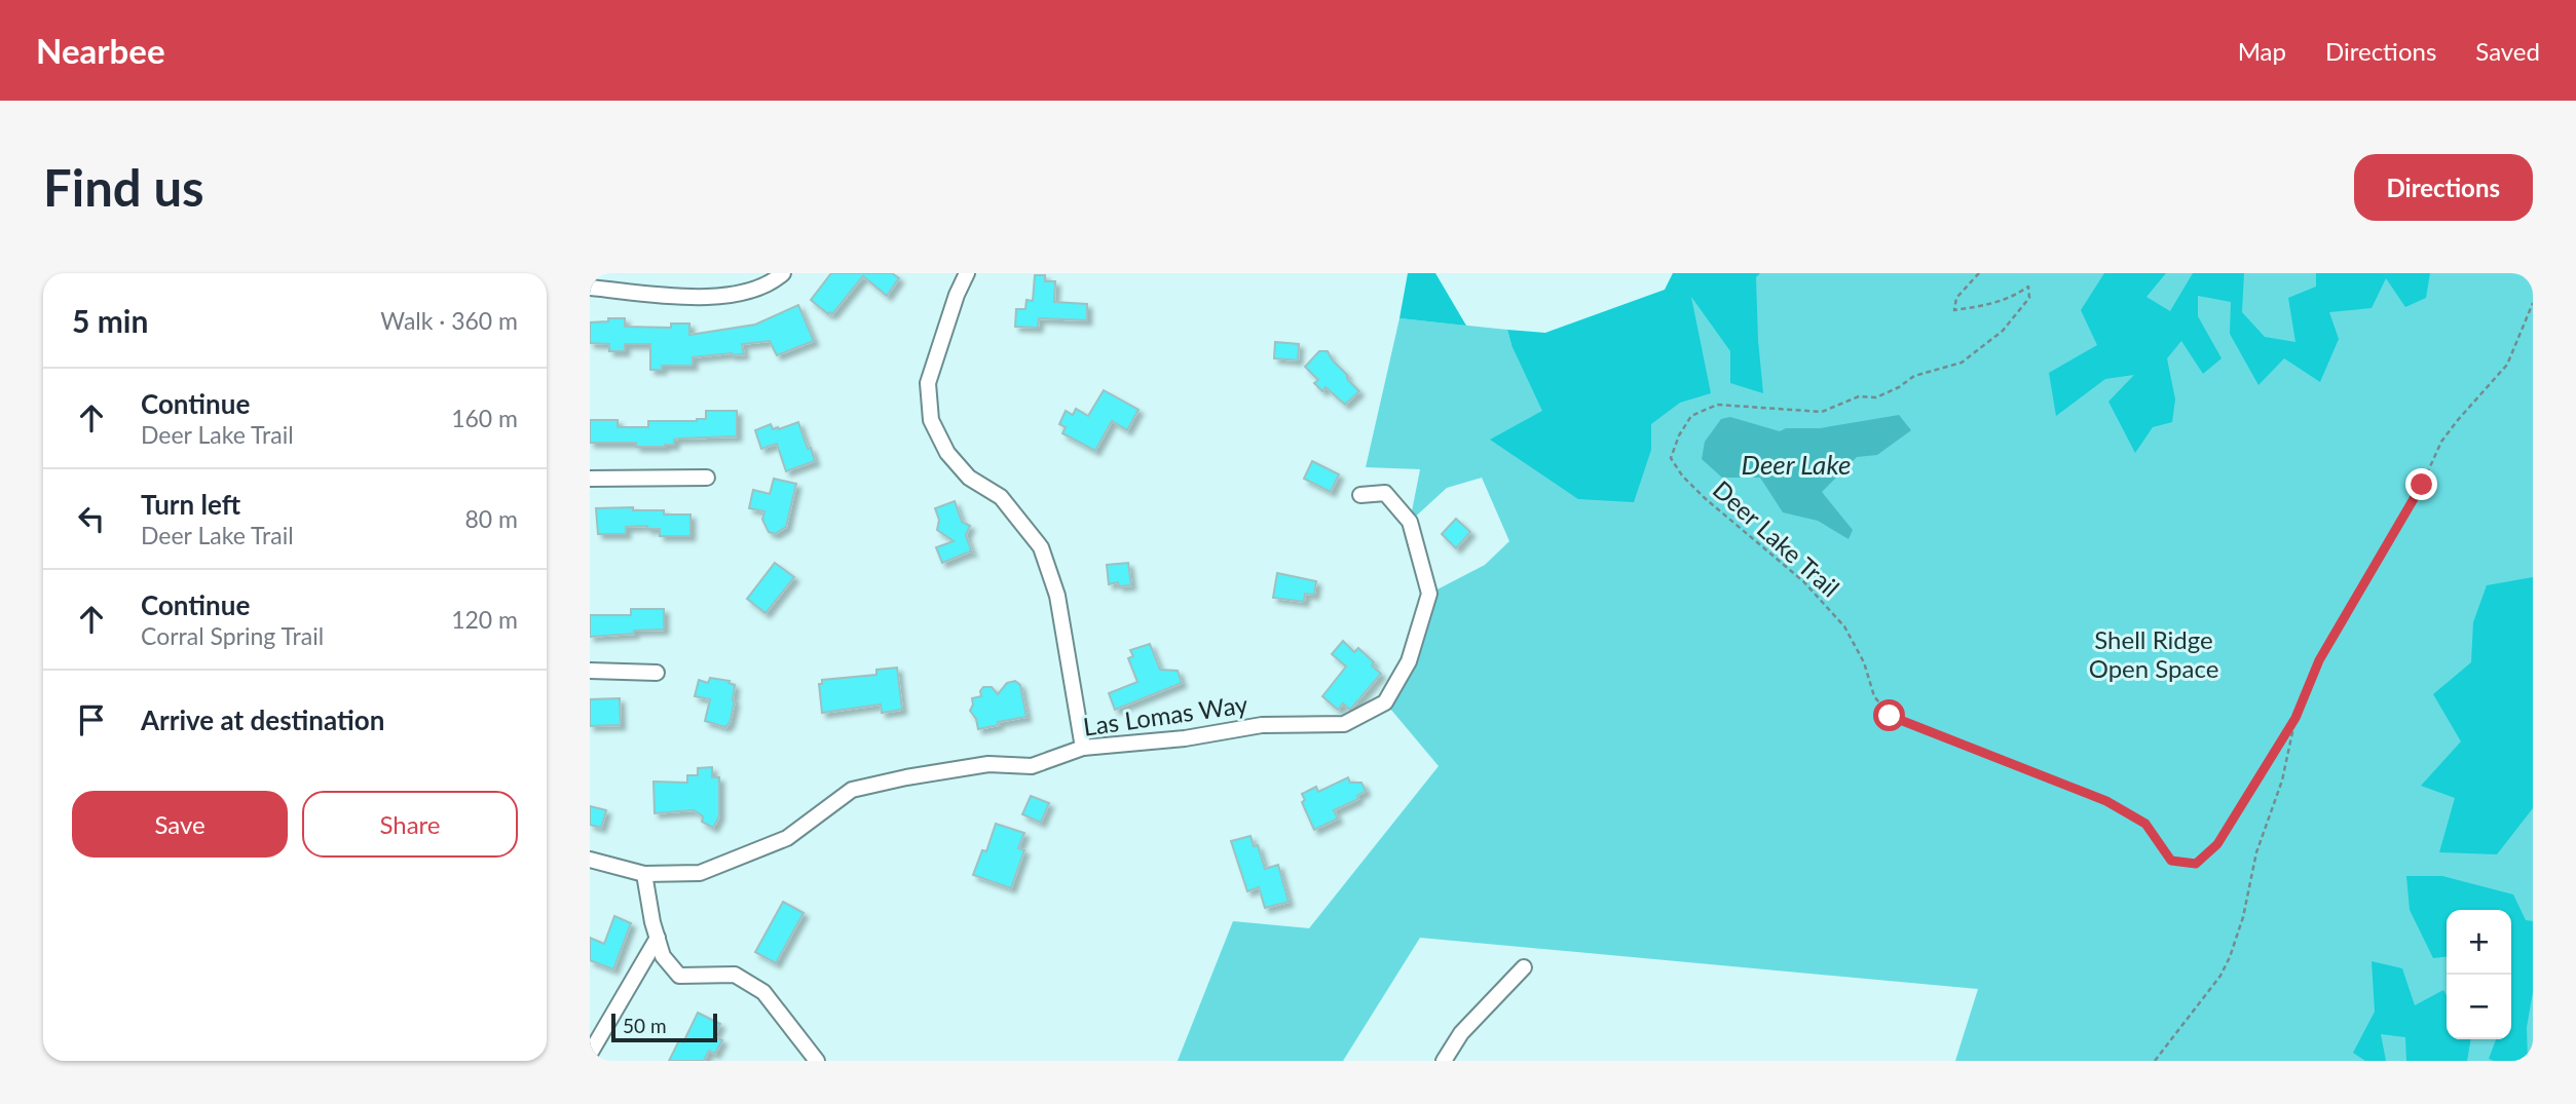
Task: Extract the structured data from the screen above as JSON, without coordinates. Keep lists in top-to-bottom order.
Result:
{
  "streets": {
    "street": ["Las Lomas Way"],
    "path": ["Deer Lake Trail"]
  },
  "water": ["Deer Lake"],
  "parks": ["Shell Ridge Open Space"],
  "scale_bar": "50 m",
  "page": {
    "header": "Nearbee",
    "nav": ["Map", "Directions", "Saved"],
    "buttons": [
      "Directions",
      ["Save", "Share"]
    ],
    "title": "Find us",
    "heading": ["5 min", "Walk · 360 m"],
    "list": [
      ["Continue", "Deer Lake Trail", "160 m"],
      ["Turn left", "Deer Lake Trail", "80 m"],
      ["Continue", "Corral Spring Trail", "120 m"],
      "Arrive at destination"
    ],
    "map_buttons": ["+", "−"],
    "scale": "50 m"
  }
}
